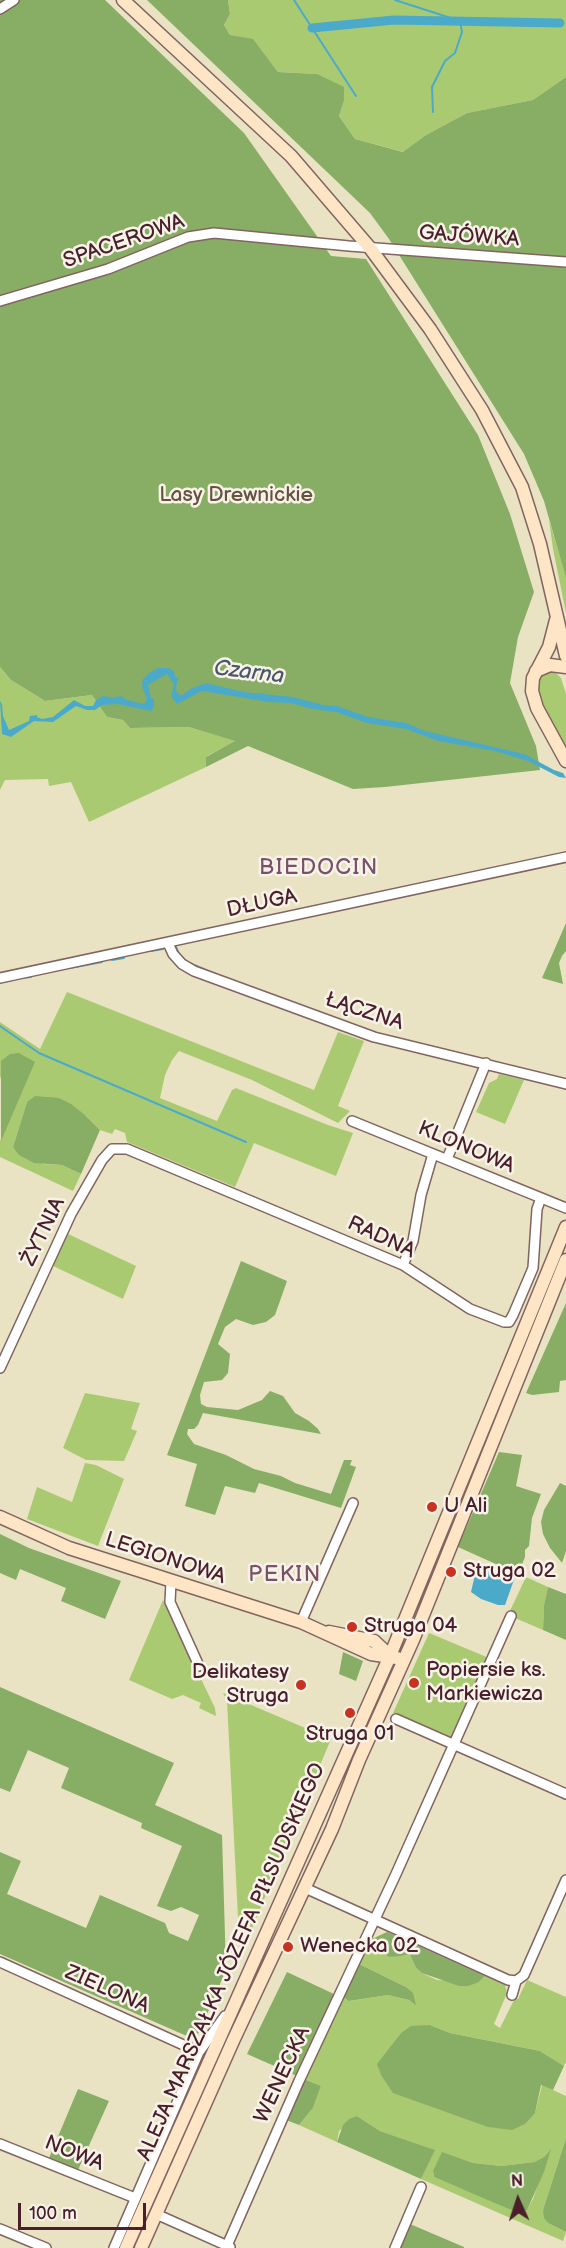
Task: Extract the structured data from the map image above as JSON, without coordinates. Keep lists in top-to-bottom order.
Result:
{
  "streets": {
    "main road": ["LEGIONOWA", "ALEJA MARSZAŁKA JÓZEFA PIŁSUDSKIEGO"],
    "street": [
      "GAJÓWKA",
      "SPACEROWA",
      "DŁUGA",
      "ŁĄCZNA",
      "KLONOWA",
      "ŻYTNIA",
      "RADNA",
      "ZIELONA",
      "WENECKA",
      "NOWA"
    ]
  },
  "crossings": [
    ["GAJÓWKA", "SPACEROWA"],
    ["DŁUGA", "ŁĄCZNA"],
    ["KLONOWA", "RADNA"],
    ["ŻYTNIA", "RADNA"],
    ["LEGIONOWA", "ALEJA MARSZAŁKA JÓZEFA PIŁSUDSKIEGO"]
  ],
  "districts": ["BIEDOCIN", "PEKIN"],
  "water": ["Czarna"],
  "parks": ["Lasy Drewnickie"],
  "places": [
    "U Ali",
    "Struga 02",
    "Struga 04",
    "Popiersie ks. Markiewicza",
    "Delikatesy Struga",
    "Struga 01",
    "Wenecka 02"
  ],
  "scale_bar": "100 m",
  "north": "top"
}
